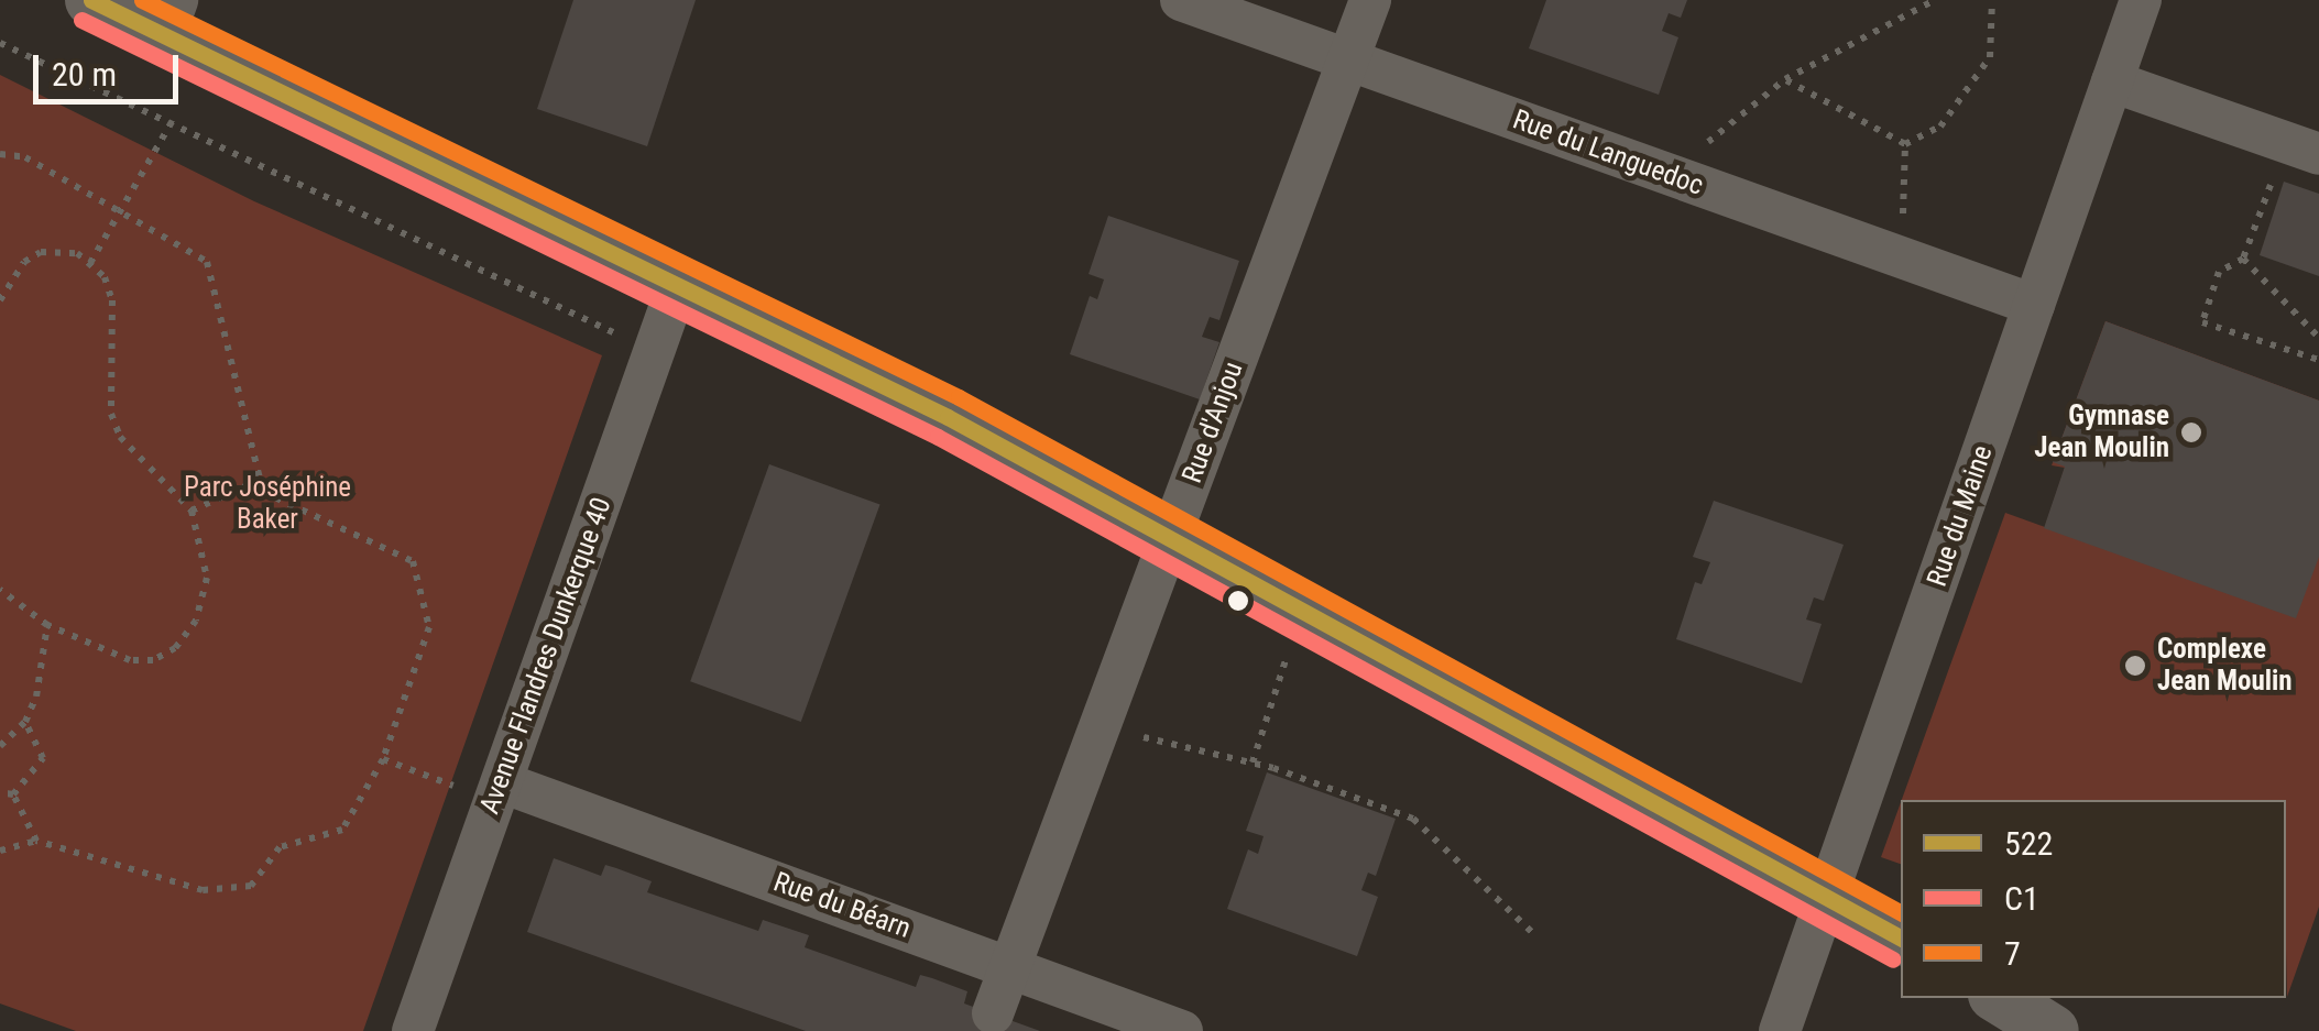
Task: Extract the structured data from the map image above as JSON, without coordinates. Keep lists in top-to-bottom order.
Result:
{
  "streets": {
    "street": [
      "Rue du Languedoc",
      "Rue d'Anjou",
      "Rue du Maine",
      "Avenue Flandres Dunkerque 40",
      "Rue du Béarn"
    ]
  },
  "crossings": [
    ["Rue du Languedoc", "Rue d'Anjou"],
    ["Rue du Languedoc", "Rue du Maine"],
    ["Rue d'Anjou", "Rue du Béarn"],
    ["Avenue Flandres Dunkerque 40", "Rue du Béarn"]
  ],
  "parks": ["Parc Joséphine Baker"],
  "places": ["Gymnase Jean Moulin", "Complexe Jean Moulin"],
  "lines": ["transit line 522", "transit line 7", "transit line C1"],
  "legend": ["522", "C1", "7"],
  "scale_bar": "20 m"
}
